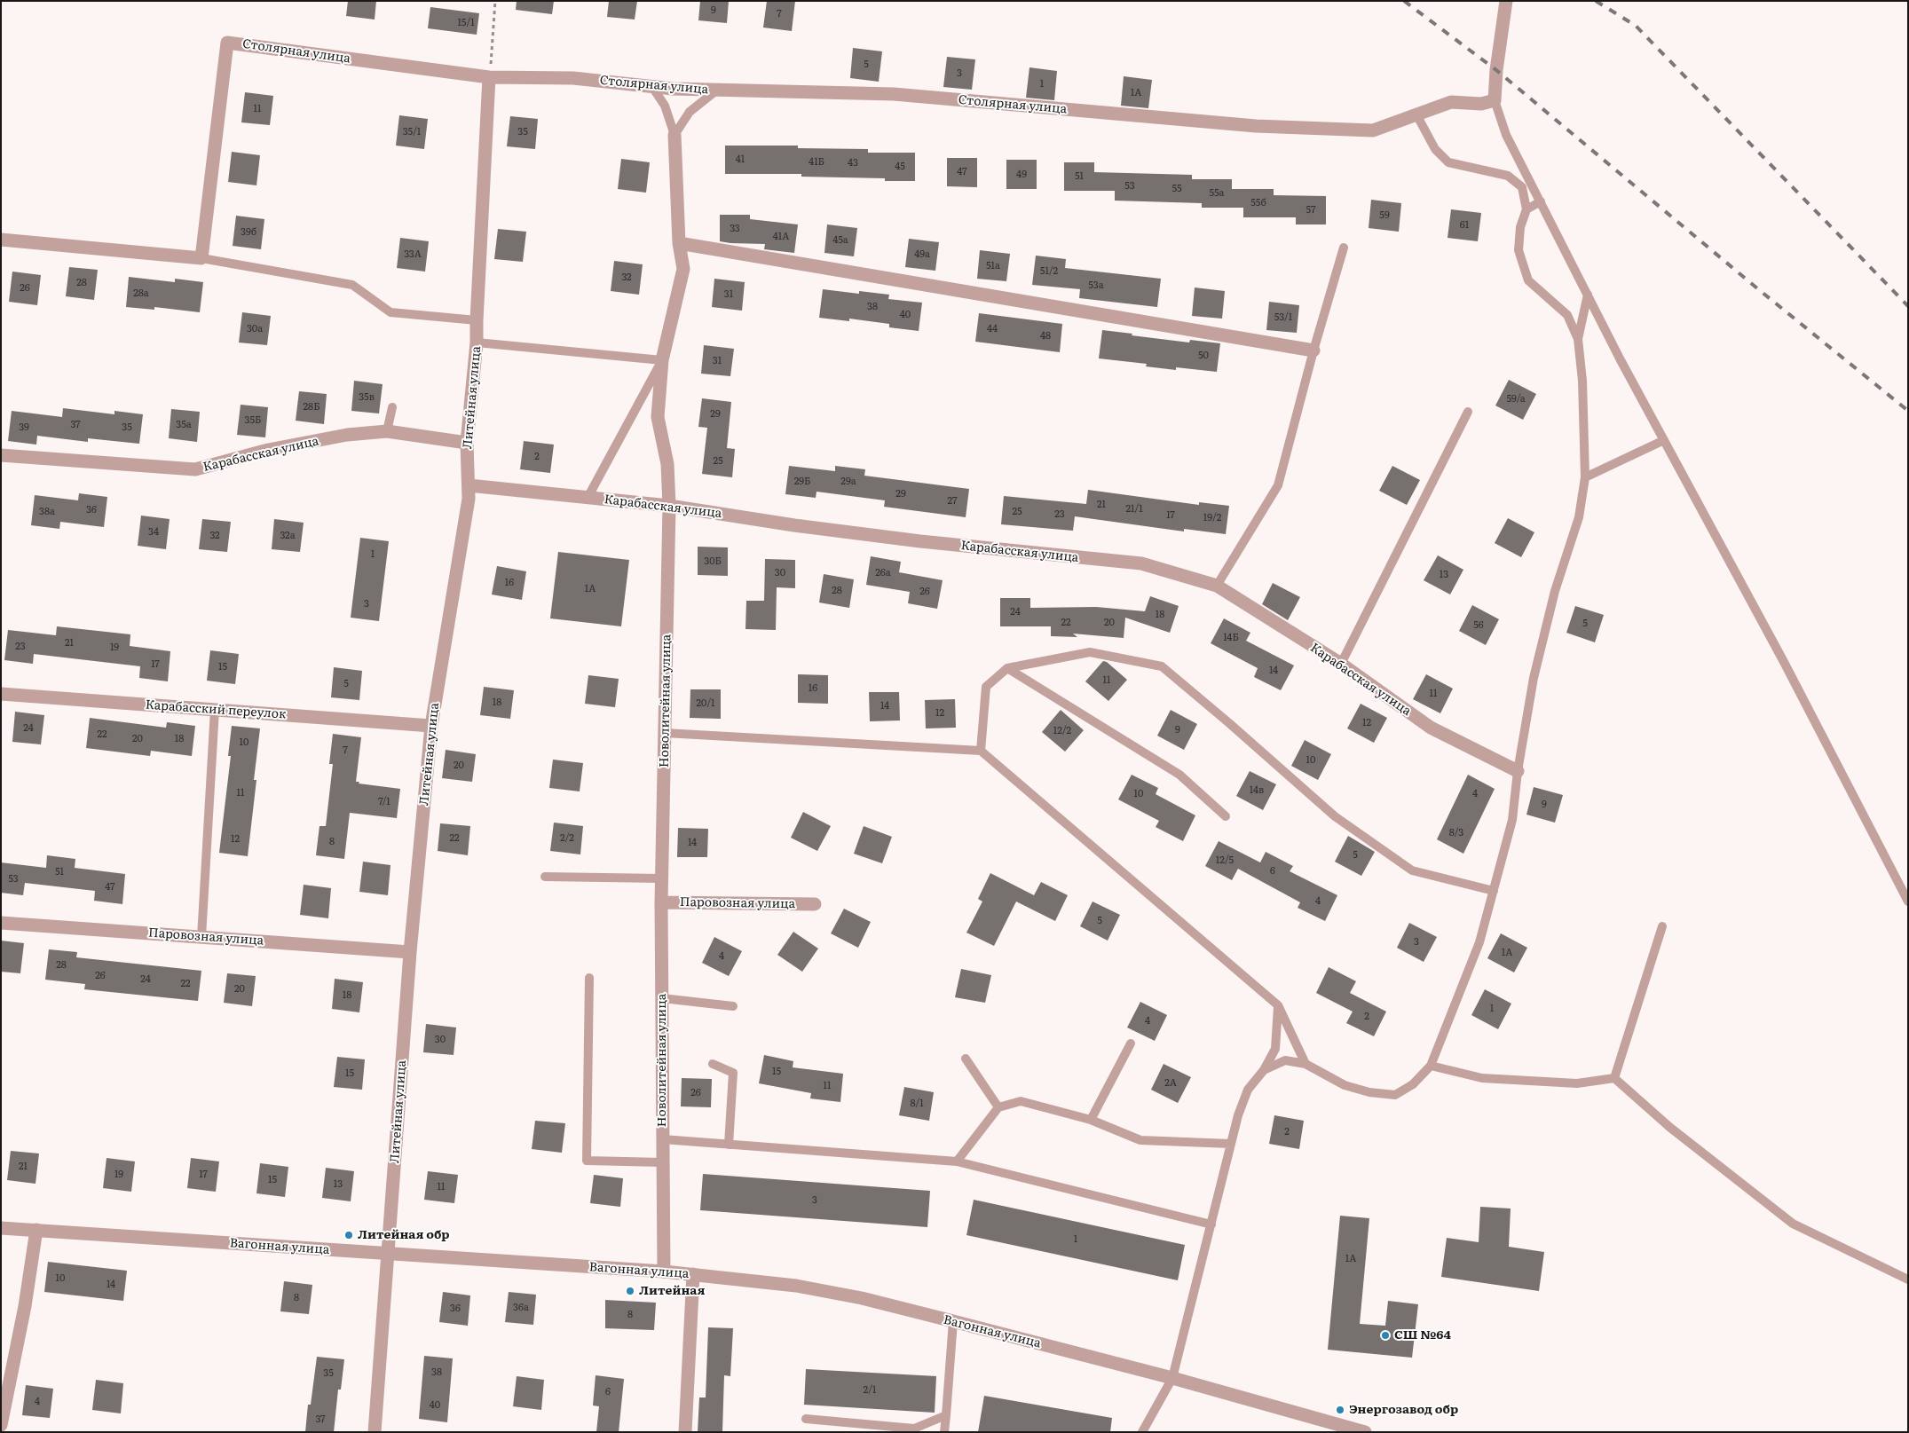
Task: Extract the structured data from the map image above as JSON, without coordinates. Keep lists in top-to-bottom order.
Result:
{
  "streets": {
    "street": [
      "Столярная улица",
      "Литейная улица",
      "Карабасская улица",
      "Новолитейная улица",
      "Карабасский переулок",
      "Паровозная улица",
      "Вагонная улица"
    ]
  },
  "crossings": [
    ["Столярная улица", "Литейная улица"],
    ["Литейная улица", "Карабасская улица"],
    ["Литейная улица", "Карабасский переулок"],
    ["Литейная улица", "Паровозная улица"],
    ["Литейная улица", "Вагонная улица"],
    ["Карабасская улица", "Новолитейная улица"],
    ["Новолитейная улица", "Паровозная улица"],
    ["Новолитейная улица", "Вагонная улица"]
  ],
  "places": [
    "Литейная обр",
    "Литейная",
    "СШ №64",
    "Энергозавод обр"
  ],
  "house_numbers": [
    "9",
    "7",
    "15/1",
    "5",
    "3",
    "1",
    "1А",
    "11",
    "35/1",
    "35",
    "41",
    "41Б",
    "43",
    "45",
    "47",
    "49",
    "51",
    "53",
    "55",
    "55а",
    "55б",
    "57",
    "59",
    "61",
    "33",
    "39б",
    "41А",
    "45а",
    "33А",
    "49а",
    "51а",
    "51/2",
    "32",
    "28",
    "53а",
    "26",
    "28а",
    "31",
    "38",
    "40",
    "53/1",
    "30а",
    "44",
    "48",
    "50",
    "31",
    "35в",
    "59/а",
    "28Б",
    "29",
    "35Б",
    "37",
    "35а",
    "39",
    "35",
    "2",
    "25",
    "29Б",
    "29а",
    "29",
    "27",
    "21",
    "21/1",
    "36",
    "38а",
    "25",
    "23",
    "17",
    "19/2",
    "34",
    "32",
    "32а",
    "1",
    "30Б",
    "30",
    "26а",
    "13",
    "16",
    "1А",
    "28",
    "26",
    "3",
    "24",
    "18",
    "22",
    "20",
    "5",
    "56",
    "14Б",
    "21",
    "23",
    "19",
    "17",
    "15",
    "14",
    "11",
    "5",
    "16",
    "11",
    "18",
    "20/1",
    "14",
    "12",
    "12",
    "24",
    "9",
    "12/2",
    "22",
    "20",
    "18",
    "10",
    "7",
    "10",
    "20",
    "14в",
    "11",
    "10",
    "4",
    "7/1",
    "9",
    "8/3",
    "22",
    "2/2",
    "12",
    "8",
    "14",
    "5",
    "12/5",
    "6",
    "51",
    "53",
    "47",
    "4",
    "5",
    "3",
    "1А",
    "4",
    "28",
    "26",
    "24",
    "22",
    "20",
    "18",
    "1",
    "2",
    "4",
    "30",
    "15",
    "15",
    "2А",
    "11",
    "26",
    "8/1",
    "2",
    "21",
    "19",
    "17",
    "15",
    "13",
    "11",
    "3",
    "1",
    "1А",
    "10",
    "14",
    "8",
    "36а",
    "36",
    "8",
    "38",
    "35",
    "2/1",
    "6",
    "4",
    "40",
    "37"
  ]
}
